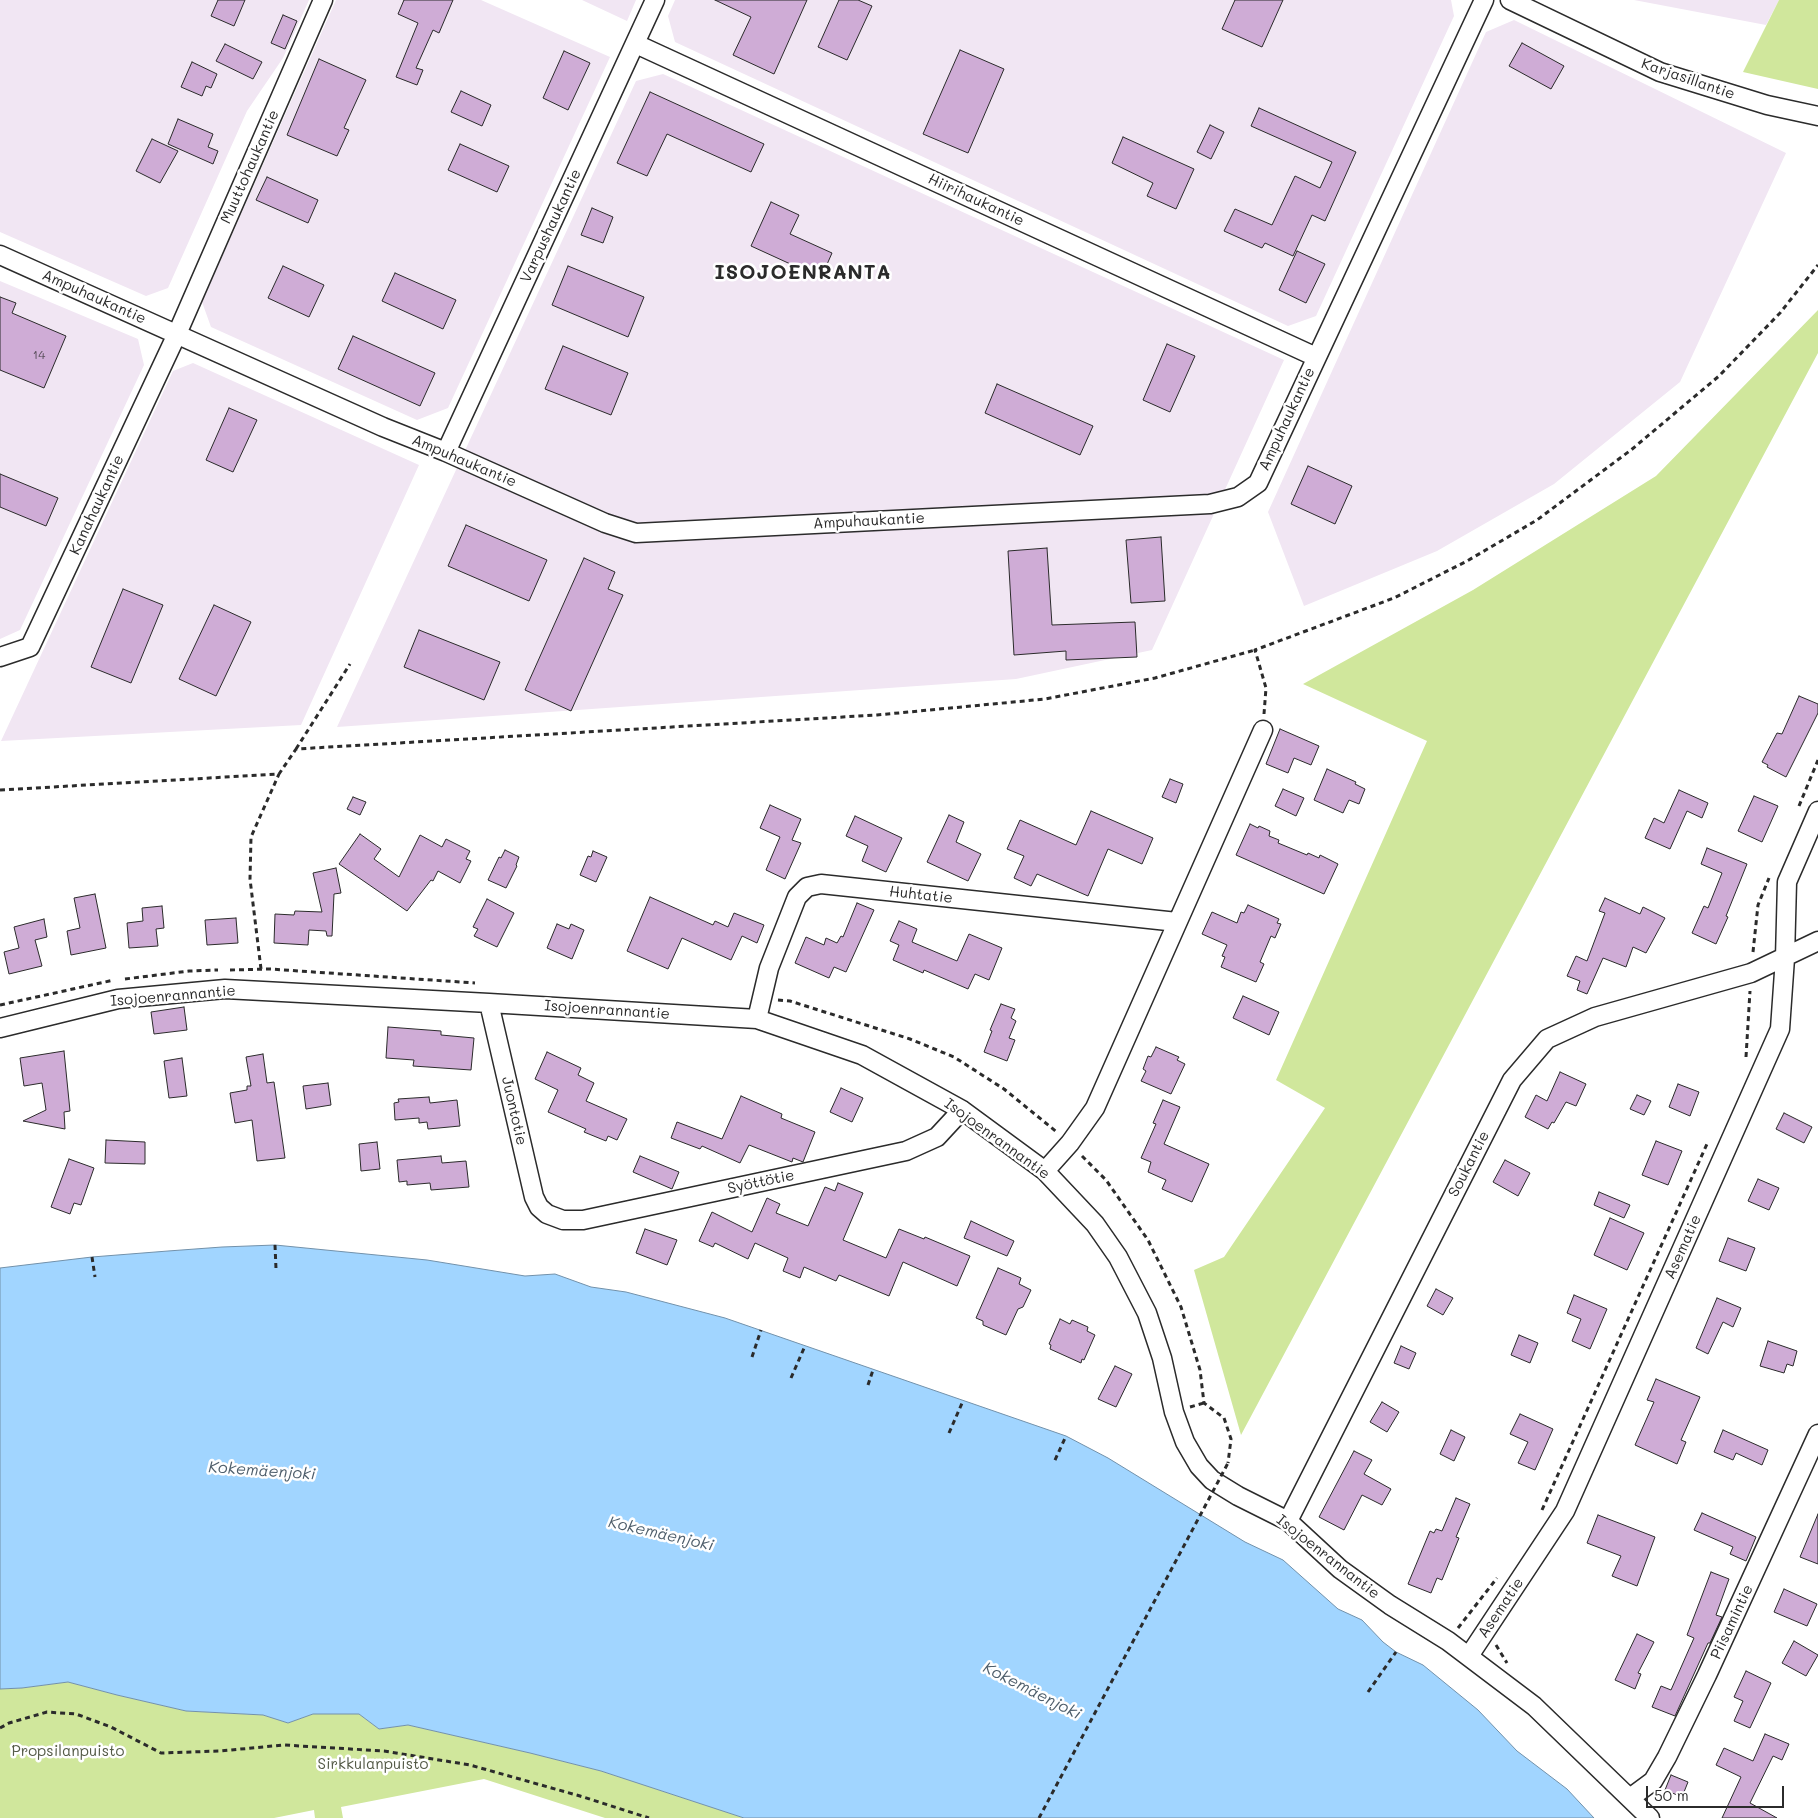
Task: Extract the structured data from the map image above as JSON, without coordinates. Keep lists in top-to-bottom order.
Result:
{
  "streets": {
    "street": [
      "Karjasillantie",
      "Muuttohaukantie",
      "Hiirihaukantie",
      "Varpushaukantie",
      "Ampuhaukantie",
      "Kanahaukantie",
      "Huhtatie",
      "Isojoenrannantie",
      "Juontotie",
      "Soukantie",
      "Syöttötie",
      "Asematie",
      "Piisamintie"
    ]
  },
  "crossings": [
    ["Muuttohaukantie", "Ampuhaukantie"],
    ["Muuttohaukantie", "Kanahaukantie"],
    ["Hiirihaukantie", "Varpushaukantie"],
    ["Hiirihaukantie", "Ampuhaukantie"],
    ["Varpushaukantie", "Ampuhaukantie"],
    ["Ampuhaukantie", "Kanahaukantie"],
    ["Huhtatie", "Isojoenrannantie"],
    ["Isojoenrannantie", "Juontotie"],
    ["Isojoenrannantie", "Soukantie"],
    ["Isojoenrannantie", "Syöttötie"],
    ["Isojoenrannantie", "Asematie"],
    ["Isojoenrannantie", "Piisamintie"],
    ["Juontotie", "Syöttötie"],
    ["Soukantie", "Asematie"]
  ],
  "districts": ["ISOJOENRANTA"],
  "water": ["Kokemäenjoki"],
  "parks": ["Propsilanpuisto", "Sirkkulanpuisto"],
  "house_numbers": ["14"],
  "scale_bar": "50 m"
}
